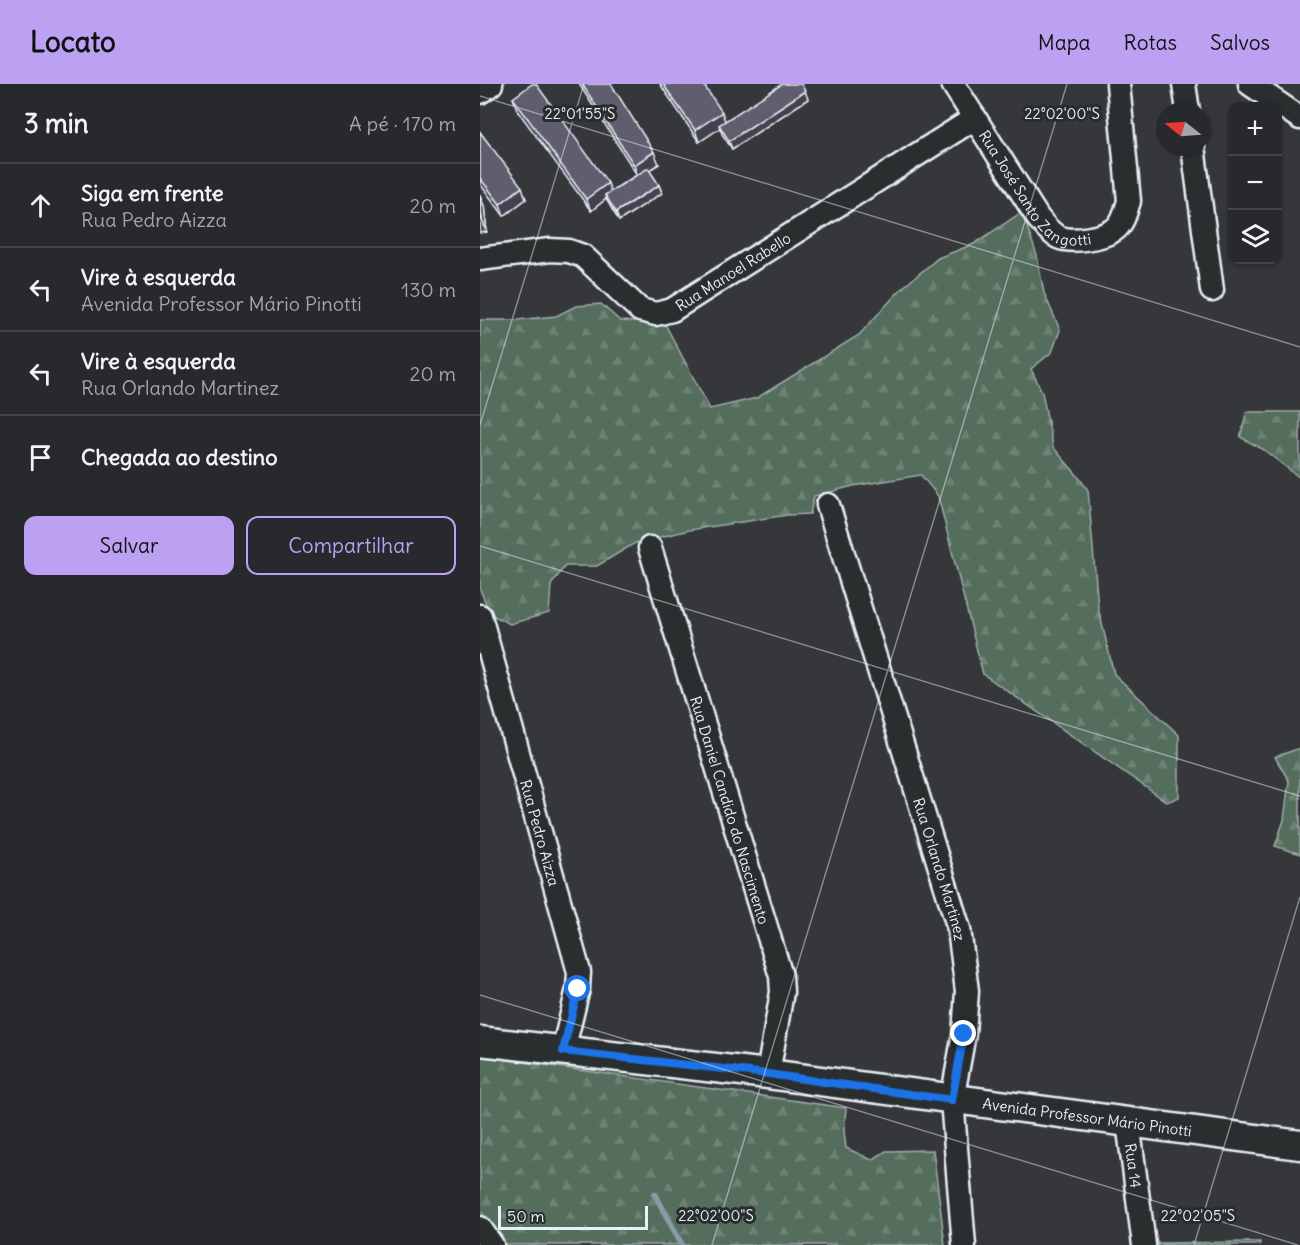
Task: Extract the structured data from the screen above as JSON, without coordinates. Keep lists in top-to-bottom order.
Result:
{
  "streets": {
    "street": [
      "Rua José Santo Zangotti",
      "Rua Manoel Rabello",
      "Rua Daniel Candido do Nascimento",
      "Rua Pedro Aizza",
      "Rua Orlando Martinez",
      "Avenida Professor Mário Pinotti",
      "Rua 14"
    ]
  },
  "crossings": [
    ["Rua José Santo Zangotti", "Rua Manoel Rabello"],
    ["Rua Daniel Candido do Nascimento", "Avenida Professor Mário Pinotti"],
    ["Rua Pedro Aizza", "Avenida Professor Mário Pinotti"],
    ["Rua Orlando Martinez", "Avenida Professor Mário Pinotti"],
    ["Avenida Professor Mário Pinotti", "Rua 14"]
  ],
  "scale_bar": "50 m",
  "north": "left",
  "page": {
    "header": "Locato",
    "nav": ["Mapa", "Rotas", "Salvos"],
    "heading": ["3 min", "A pé · 170 m"],
    "map_buttons": ["+", "−"],
    "list": [
      ["Siga em frente", "Rua Pedro Aizza", "20 m"],
      ["Vire à esquerda", "Avenida Professor Mário Pinotti", "130 m"],
      ["Vire à esquerda", "Rua Orlando Martinez", "20 m"],
      "Chegada ao destino"
    ],
    "buttons": ["Salvar", "Compartilhar"],
    "scale": "50 m"
  },
  "coordinates": ["22°01'55\"S", "22°02'00\"S", "22°02'05\"S"]
}
